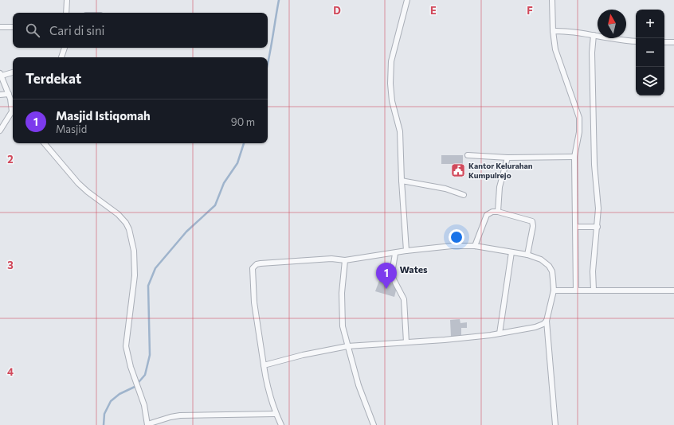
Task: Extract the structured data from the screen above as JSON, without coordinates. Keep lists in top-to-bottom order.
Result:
{
  "districts": ["Wates"],
  "places": {
    "public building": ["Kantor Kelurahan Kumpulrejo"]
  },
  "north": "top",
  "page": {
    "map_buttons": ["+", "−"],
    "search": "Cari di sini",
    "heading": "Terdekat",
    "list": [
      {
        "mark": "1",
        "name": "Masjid Istiqomah",
        "note": "Masjid",
        "value": "90 m"
      }
    ],
    "pins": "1"
  },
  "grid": {
    "columns": ["D", "E", "F"],
    "rows": ["2", "3", "4"]
  }
}
